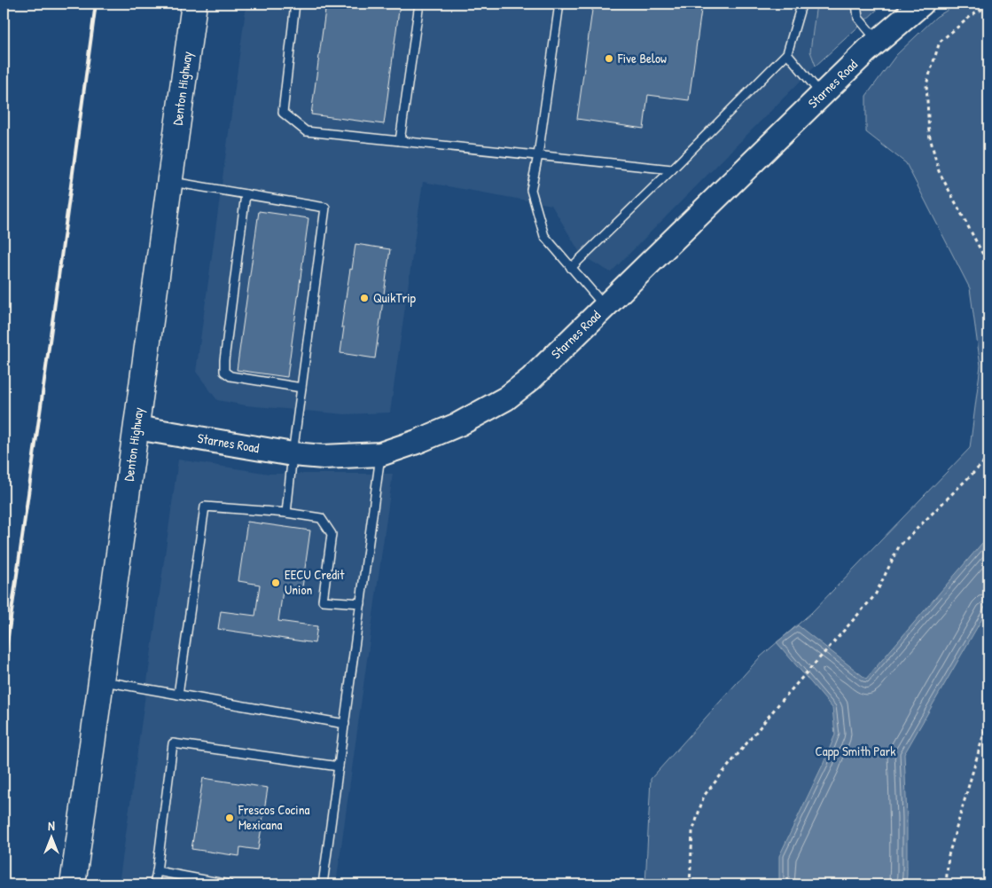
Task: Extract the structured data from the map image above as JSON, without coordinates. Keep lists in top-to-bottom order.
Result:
{
  "streets": {
    "main road": ["Starnes Road", "Denton Highway"]
  },
  "crossings": [
    ["Starnes Road", "Denton Highway"]
  ],
  "parks": ["Capp Smith Park"],
  "places": [
    "Five Below",
    "QuikTrip",
    "EECU Credit Union",
    "Frescos Cocina Mexicana"
  ],
  "north": "top"
}
